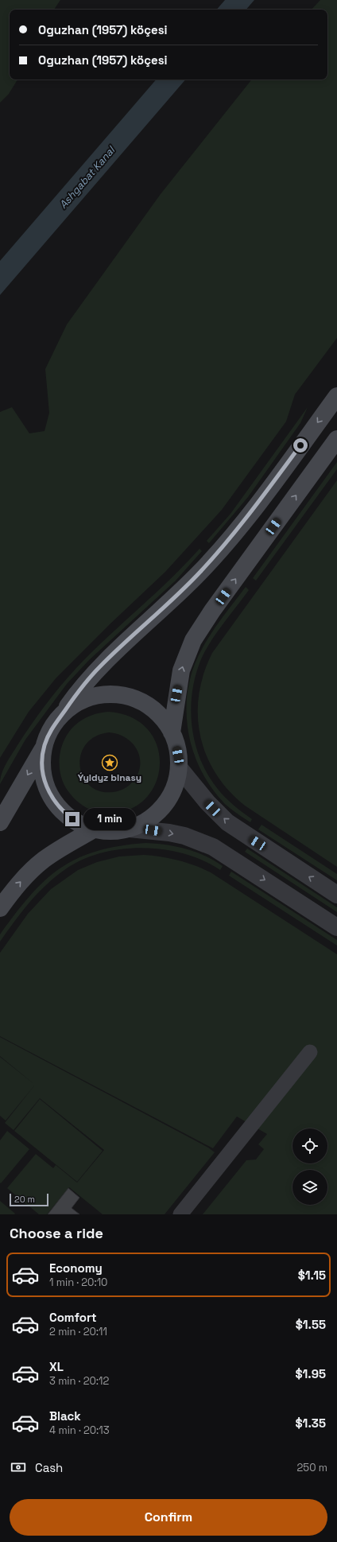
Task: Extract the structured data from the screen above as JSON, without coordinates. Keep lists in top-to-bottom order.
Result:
{
  "water": ["Ashgabat Kanal"],
  "places": {
    "place": ["Ýyldyz binasy"]
  },
  "scale_bar": "20 m",
  "page": {
    "banner": ["Oguzhan (1957) köçesi", "Oguzhan (1957) köçesi"],
    "bubble": "1 min",
    "scale": "20 m",
    "heading": "Choose a ride",
    "list": [
      {
        "name": "Economy",
        "note": "1 min · 20:10",
        "value": "$1.15"
      },
      {
        "name": "Comfort",
        "note": "2 min · 20:11",
        "value": "$1.55"
      },
      {
        "name": "XL",
        "note": "3 min · 20:12",
        "value": "$1.95"
      },
      {
        "name": "Black",
        "note": "4 min · 20:13",
        "value": "$1.35"
      }
    ],
    "pay": ["Cash", "250 m"],
    "buttons": "Confirm"
  }
}
